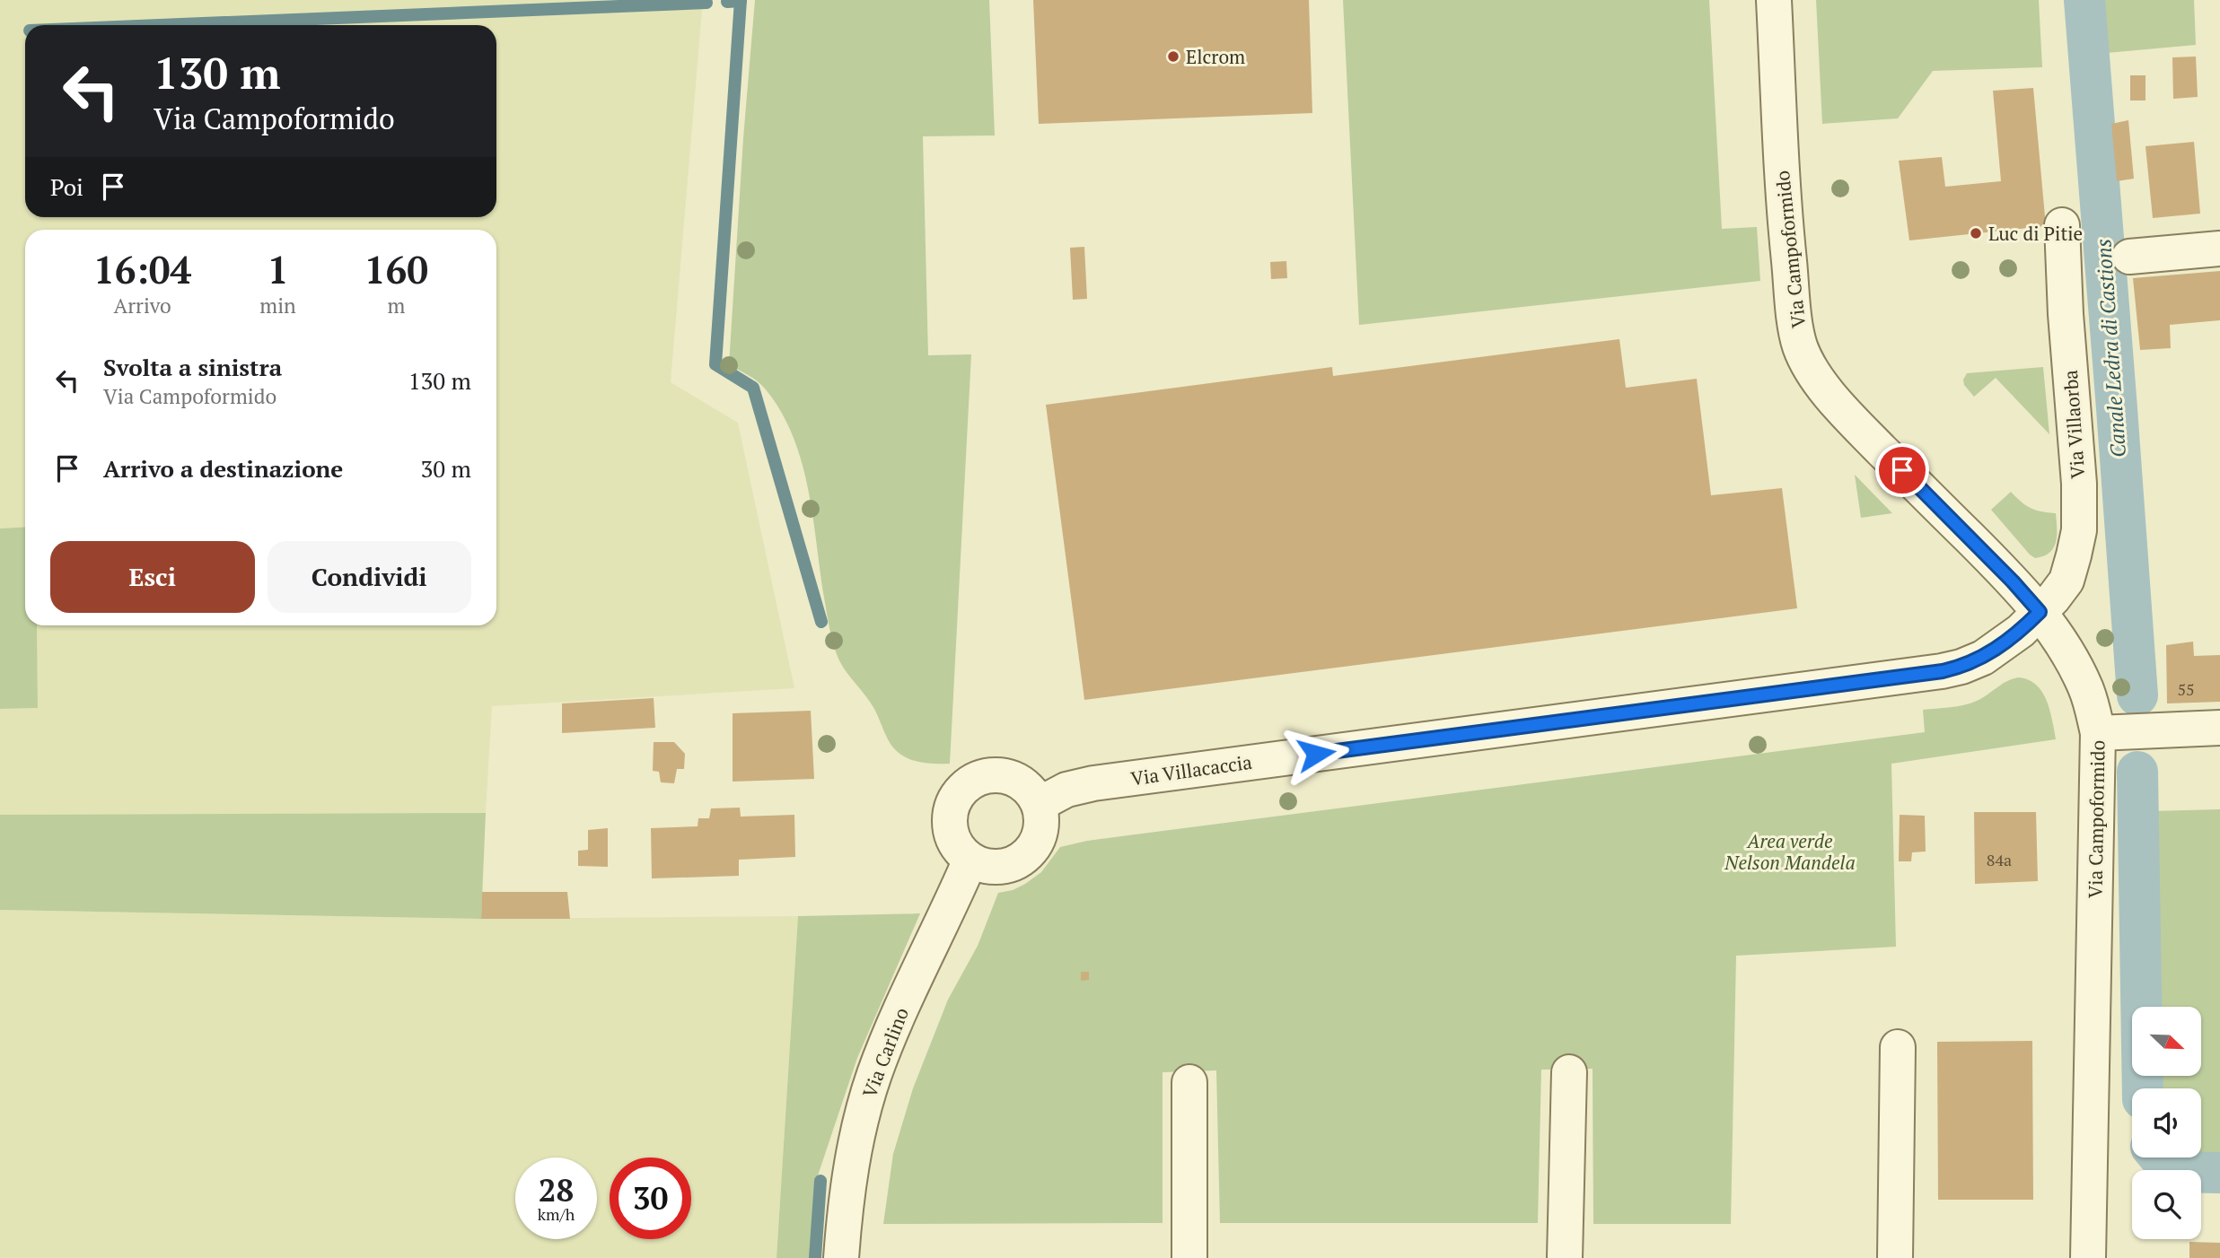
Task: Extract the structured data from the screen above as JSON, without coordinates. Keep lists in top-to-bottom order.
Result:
{
  "streets": {
    "street": [
      "Via Campoformido",
      "Via Villaorba",
      "Via Villacaccia",
      "Via Carlino"
    ]
  },
  "crossings": [
    ["Via Campoformido", "Via Villaorba"],
    ["Via Campoformido", "Via Villacaccia"],
    ["Via Villaorba", "Via Villacaccia"],
    ["Via Villacaccia", "Via Carlino"]
  ],
  "water": ["Canale Ledra di Castions"],
  "parks": ["Area verde Nelson Mandela"],
  "places": ["Elcrom", "Luc di Pitie"],
  "house_numbers": ["55", "84a"],
  "north": "bottom right",
  "page": {
    "turn": ["130 m", "Via Campoformido"],
    "then": "Poi",
    "eta": [
      "16:04",
      "Arrivo",
      "1",
      "min",
      "160",
      "m"
    ],
    "list": [
      {
        "name": "Svolta a sinistra",
        "note": "Via Campoformido",
        "value": "130 m"
      },
      {
        "name": "Arrivo a destinazione",
        "value": "30 m"
      }
    ],
    "buttons": ["Esci", "Condividi"],
    "speed": "28 km/h",
    "limit": "30"
  }
}
